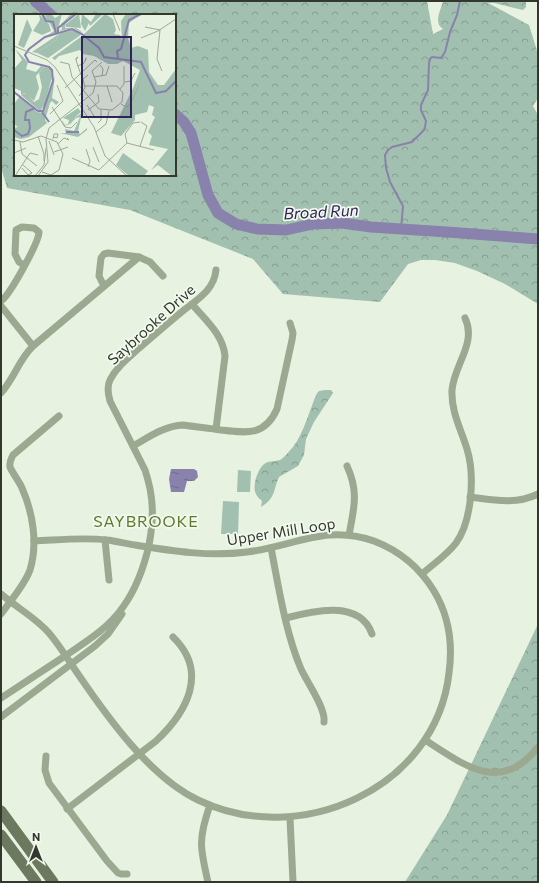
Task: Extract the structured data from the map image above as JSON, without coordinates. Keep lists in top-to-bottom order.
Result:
{
  "streets": {
    "street": ["Saybrooke Drive", "Upper Mill Loop"]
  },
  "crossings": [
    ["Saybrooke Drive", "Upper Mill Loop"]
  ],
  "districts": ["SAYBROOKE"],
  "water": ["Broad Run"],
  "north": "top"
}
